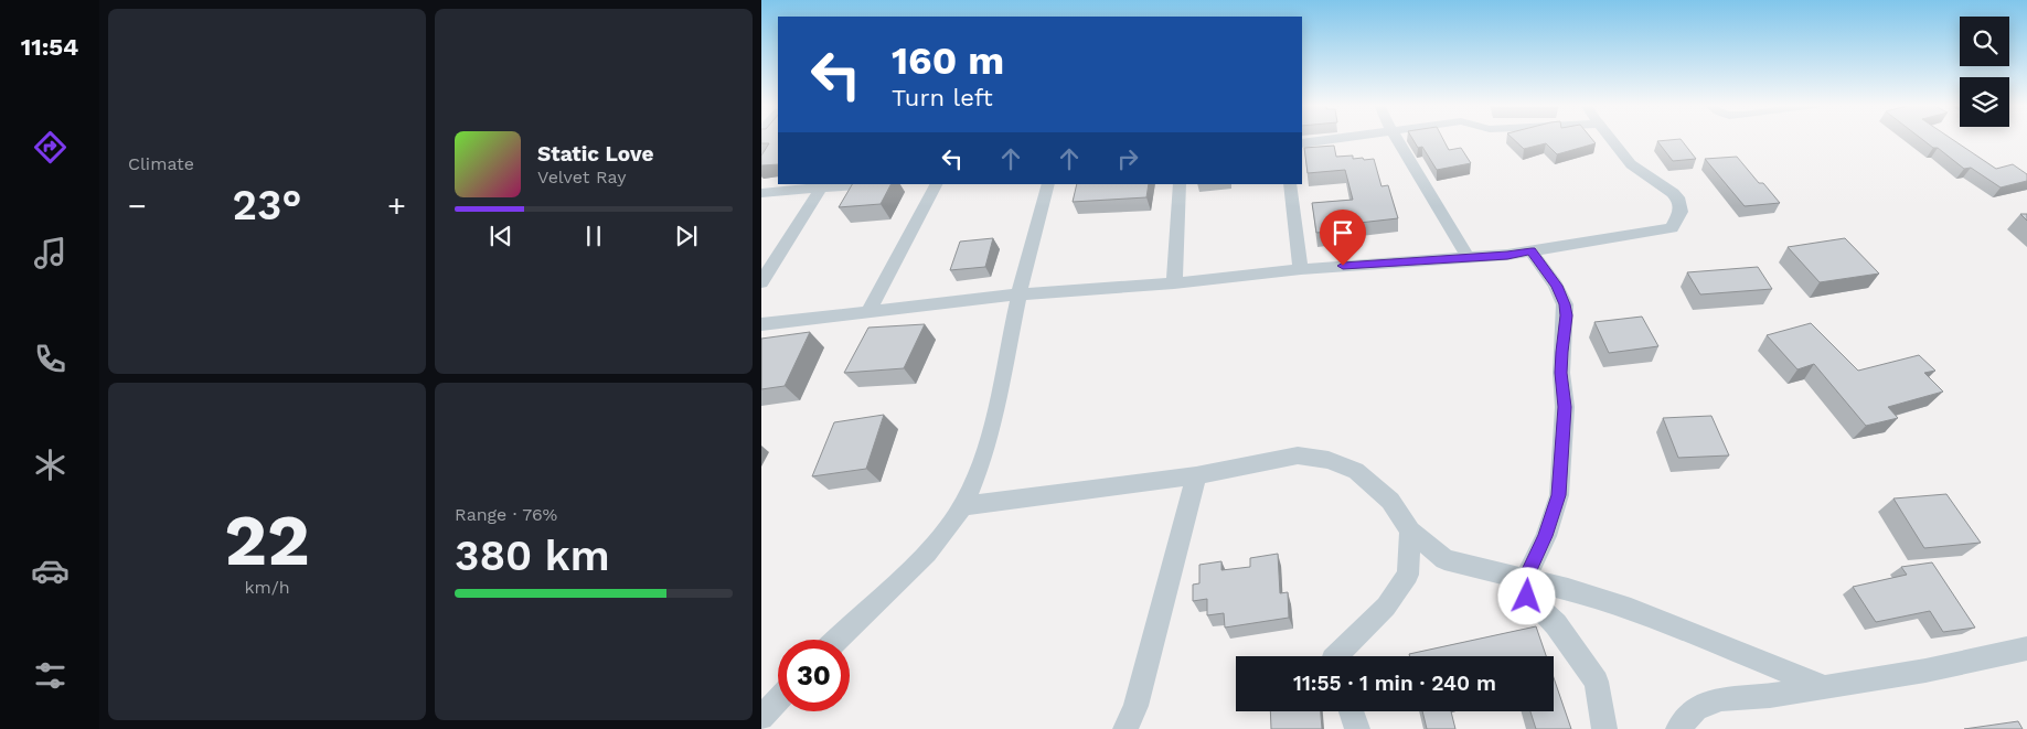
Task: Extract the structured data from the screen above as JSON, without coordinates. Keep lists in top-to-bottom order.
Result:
{
  "page": {
    "tabs": "11:54",
    "tile": [
      "Climate",
      ["22", "km/h"],
      ["Range · 76%", "380 km"]
    ],
    "turn": ["160 m", "Turn left"],
    "song": ["Static Love", "Velvet Ray"],
    "heat": ["−", "23°", "+"],
    "limit": "30",
    "trip": "11:55 · 1 min · 240 m"
  }
}
